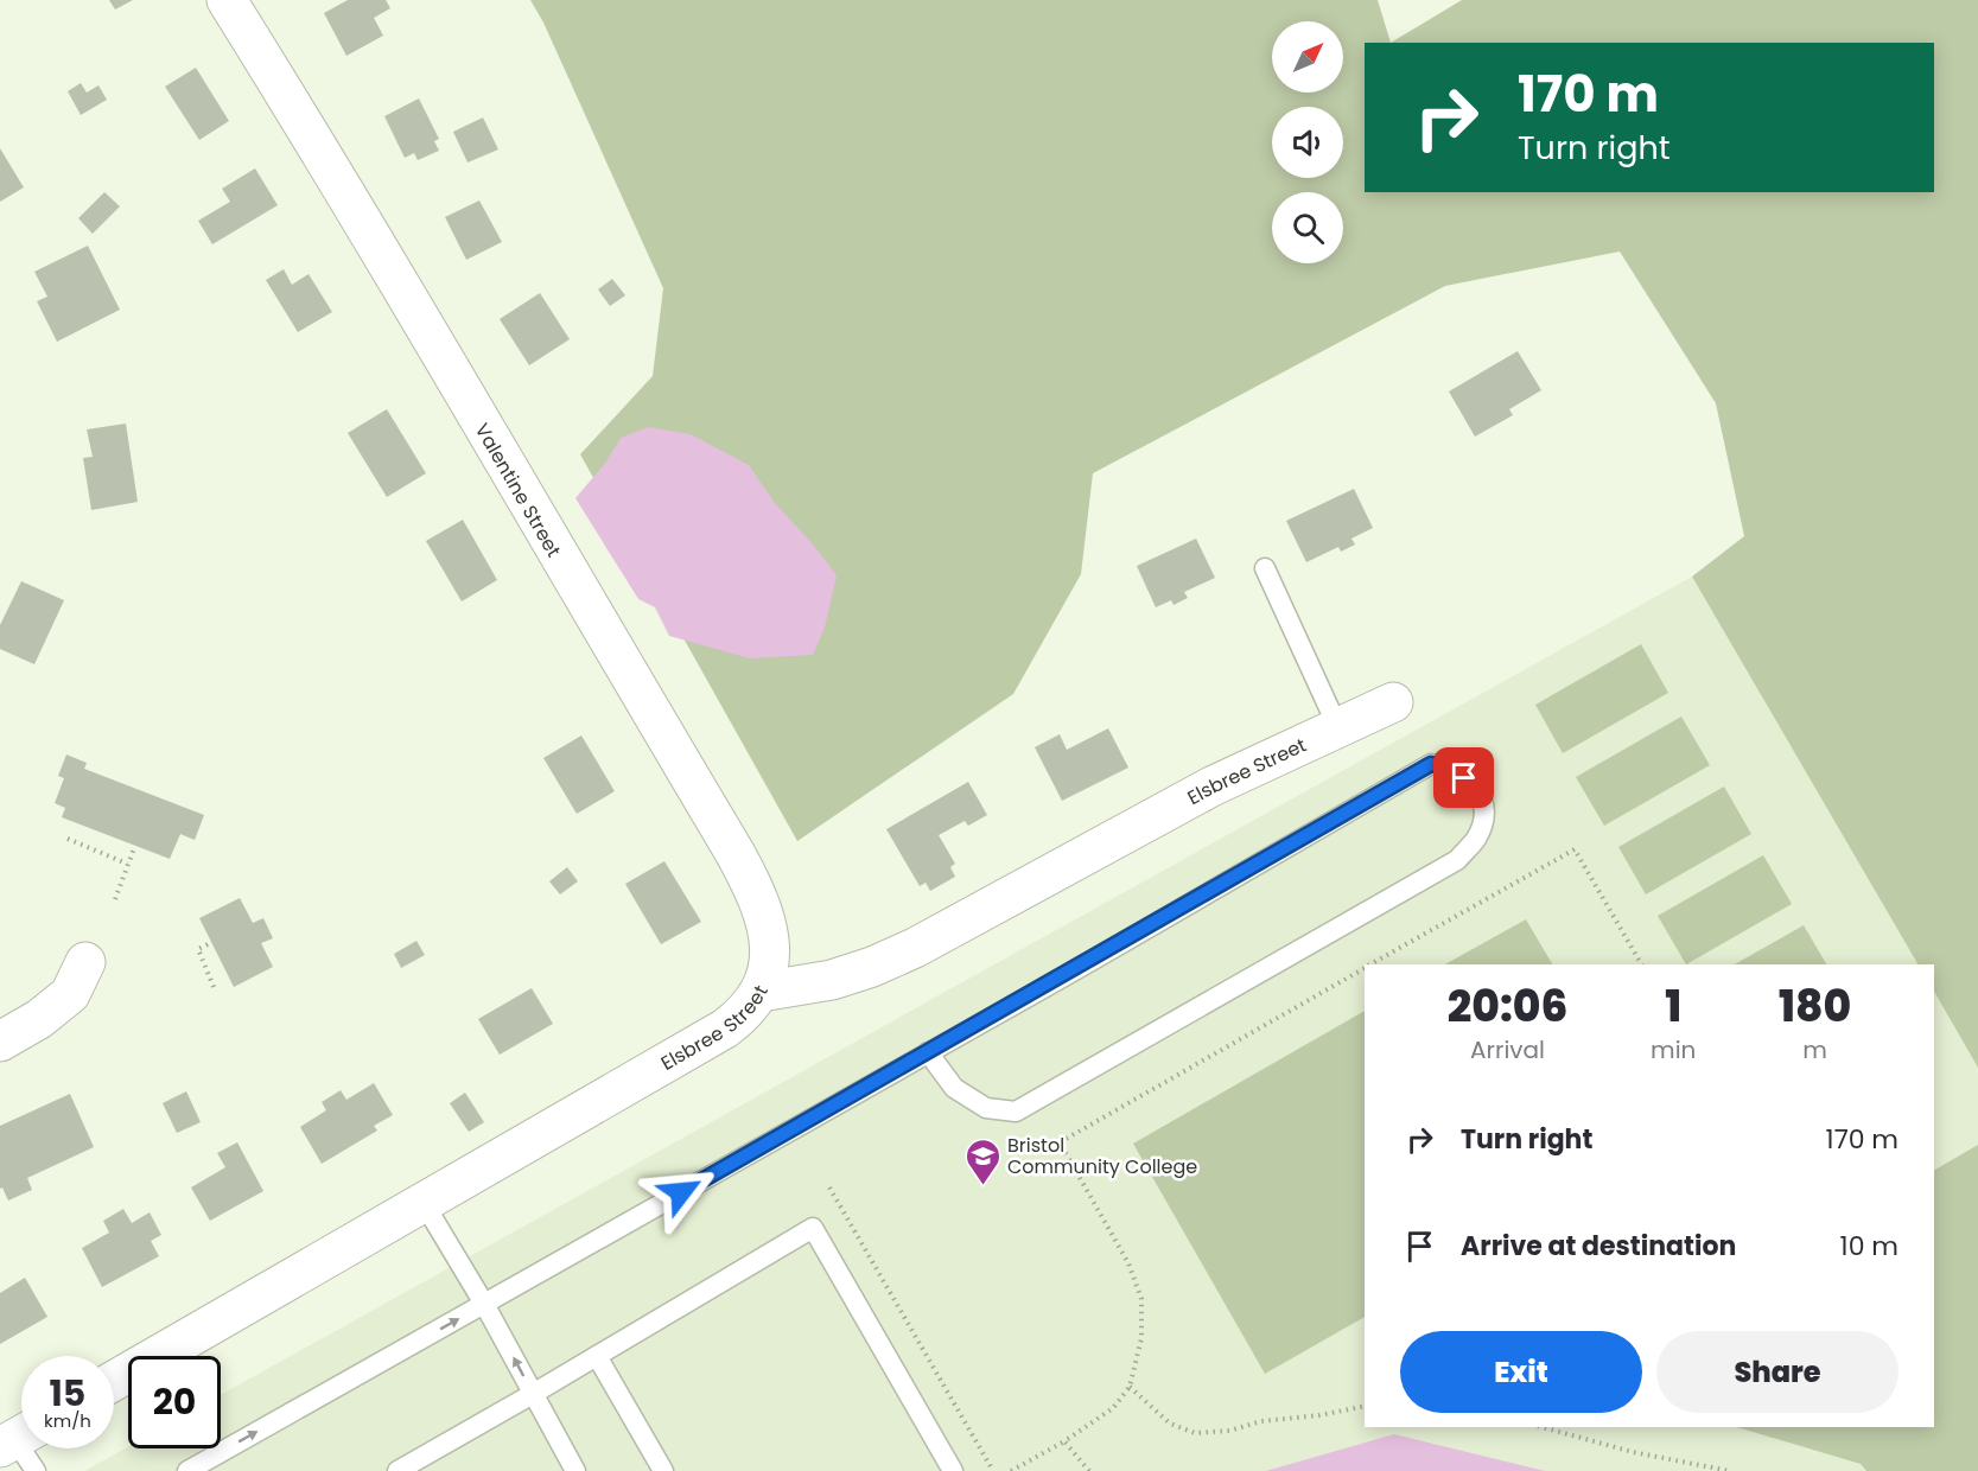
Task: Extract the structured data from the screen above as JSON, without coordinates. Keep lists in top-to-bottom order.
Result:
{
  "streets": {
    "street": ["Valentine Street", "Elsbree Street"]
  },
  "crossings": [
    ["Valentine Street", "Elsbree Street"]
  ],
  "places": {
    "school or university": ["Bristol Community College"]
  },
  "north": "top right",
  "page": {
    "turn": ["170 m", "Turn right"],
    "eta": [
      "20:06",
      "Arrival",
      "1",
      "min",
      "180",
      "m"
    ],
    "list": [
      {
        "name": "Turn right",
        "value": "170 m"
      },
      {
        "name": "Arrive at destination",
        "value": "10 m"
      }
    ],
    "buttons": ["Exit", "Share"],
    "speed": "15 km/h",
    "limit": "20"
  }
}
